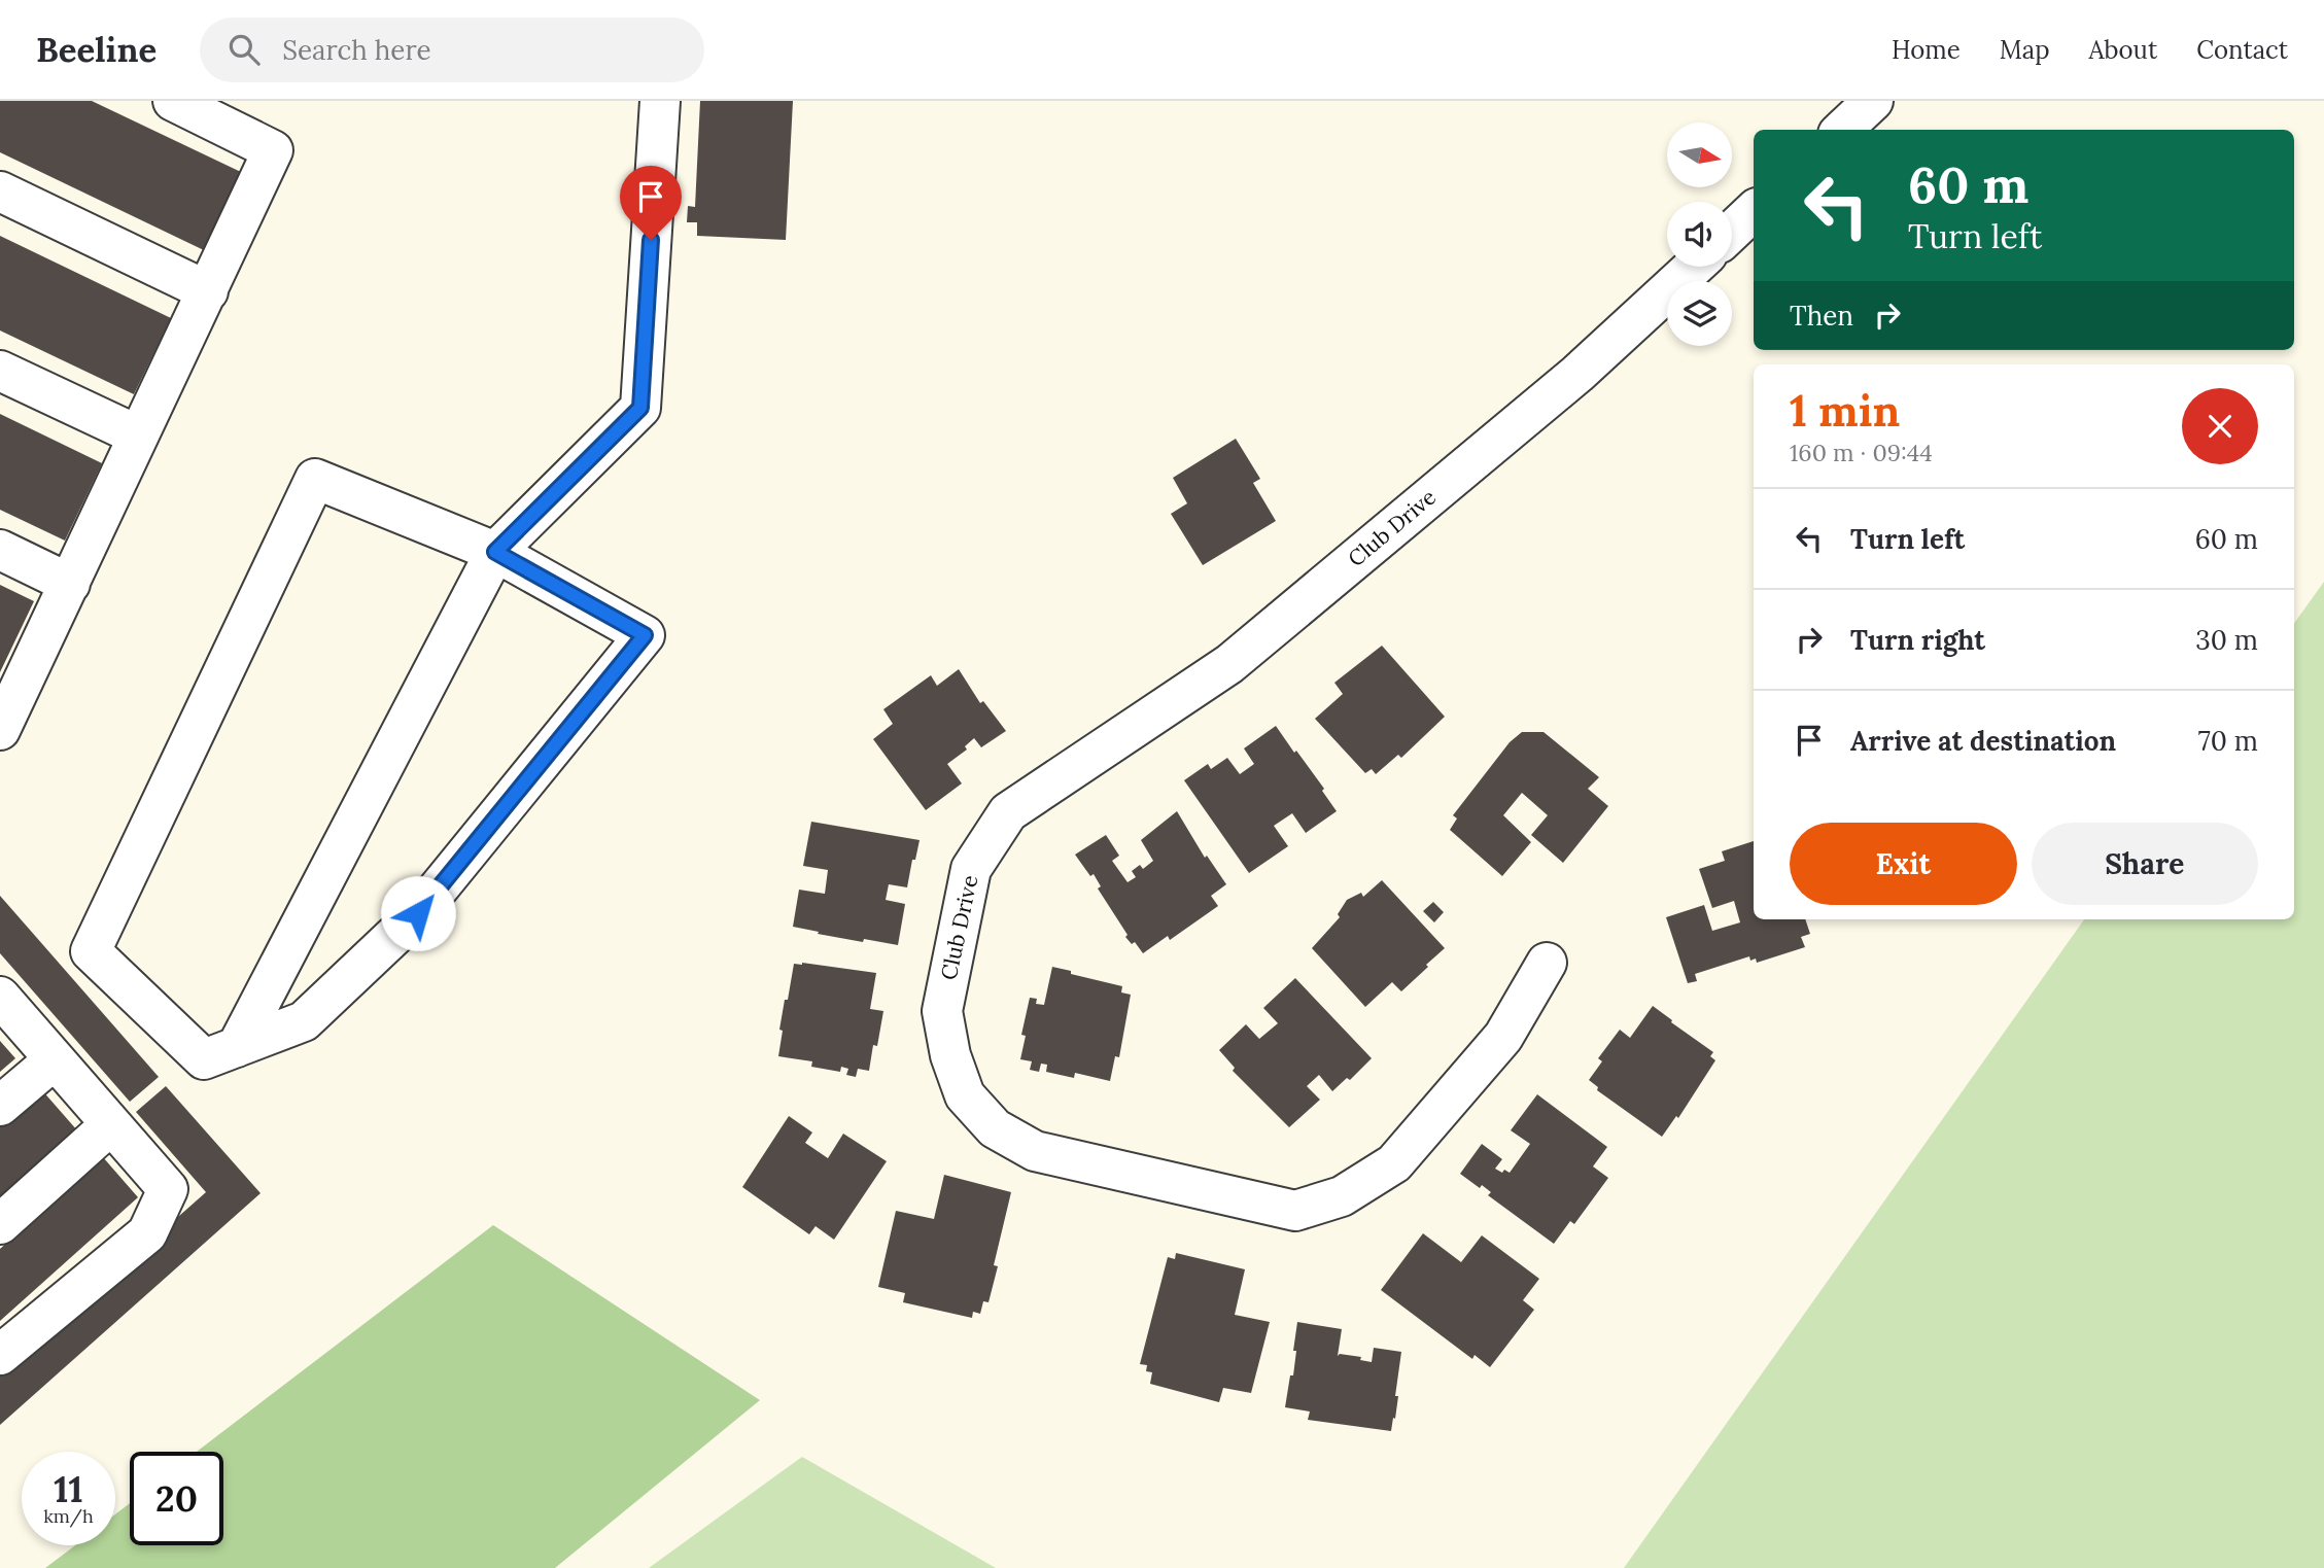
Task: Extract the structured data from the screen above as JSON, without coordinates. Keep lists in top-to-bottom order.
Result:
{
  "streets": {
    "street": ["Club Drive"]
  },
  "north": "right",
  "page": {
    "header": "Beeline",
    "search": "Search here",
    "nav": [
      "Home",
      "Map",
      "About",
      "Contact"
    ],
    "turn": ["60 m", "Turn left"],
    "then": "Then",
    "heading": ["1 min", "160 m · 09:44"],
    "list": [
      {
        "name": "Turn left",
        "value": "60 m"
      },
      {
        "name": "Turn right",
        "value": "30 m"
      },
      {
        "name": "Arrive at destination",
        "value": "70 m"
      }
    ],
    "buttons": ["Exit", "Share"],
    "speed": "11 km/h",
    "limit": "20"
  }
}
